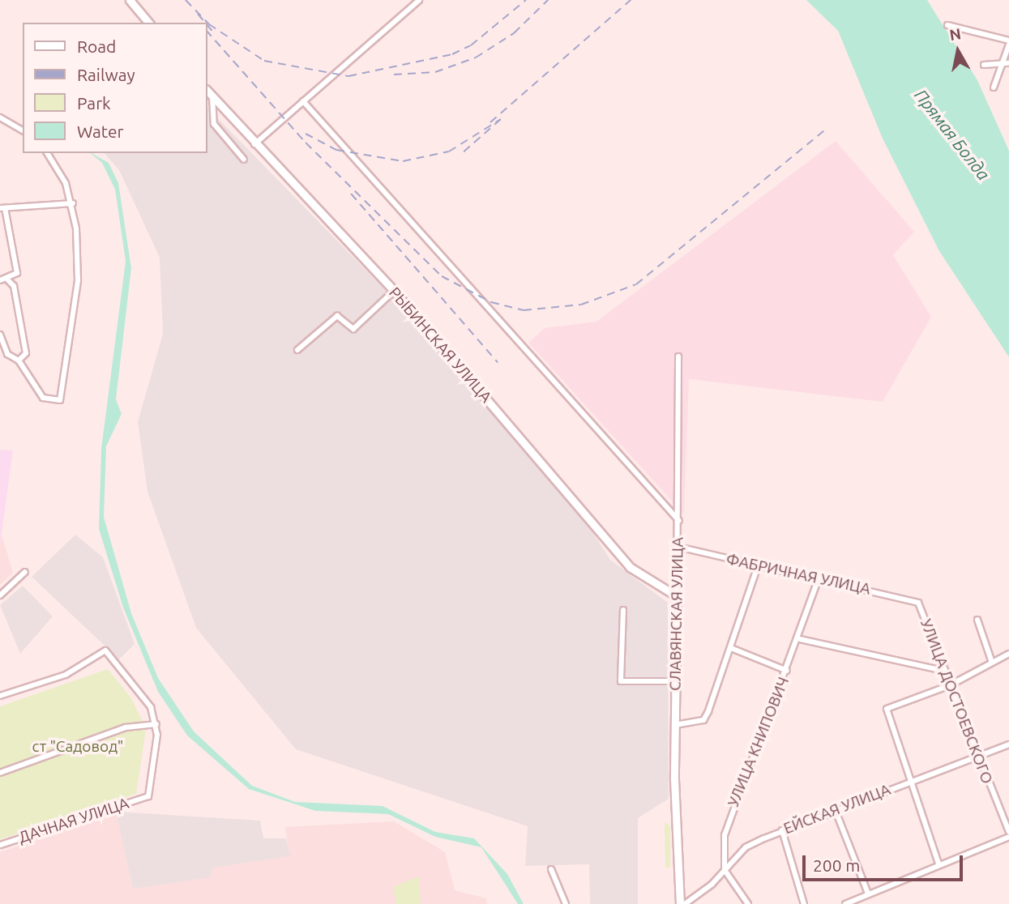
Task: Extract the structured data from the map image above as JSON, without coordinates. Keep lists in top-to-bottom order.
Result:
{
  "streets": {
    "main road": ["РЫБИНСКАЯ УЛИЦА", "СЛАВЯНСКАЯ УЛИЦА"],
    "street": [
      "ФАБРИЧНАЯ УЛИЦА",
      "УЛИЦА ДОСТОЕВСКОГО",
      "УЛИЦА КНИПОВИЧ",
      "ЕЙСКАЯ УЛИЦА",
      "ДАЧНАЯ УЛИЦА"
    ]
  },
  "crossings": [
    ["РЫБИНСКАЯ УЛИЦА", "СЛАВЯНСКАЯ УЛИЦА"],
    ["ФАБРИЧНАЯ УЛИЦА", "СЛАВЯНСКАЯ УЛИЦА"],
    ["ФАБРИЧНАЯ УЛИЦА", "УЛИЦА ДОСТОЕВСКОГО"],
    ["ФАБРИЧНАЯ УЛИЦА", "УЛИЦА КНИПОВИЧ"],
    ["СЛАВЯНСКАЯ УЛИЦА", "ЕЙСКАЯ УЛИЦА"],
    ["УЛИЦА ДОСТОЕВСКОГО", "ЕЙСКАЯ УЛИЦА"],
    ["УЛИЦА КНИПОВИЧ", "ЕЙСКАЯ УЛИЦА"]
  ],
  "water": ["Прямая Болда"],
  "parks": ["ст \"Садовод\""],
  "legend": [
    "Road",
    "Railway",
    "Park",
    "Water"
  ],
  "scale_bar": "200 m",
  "north": "top"
}
